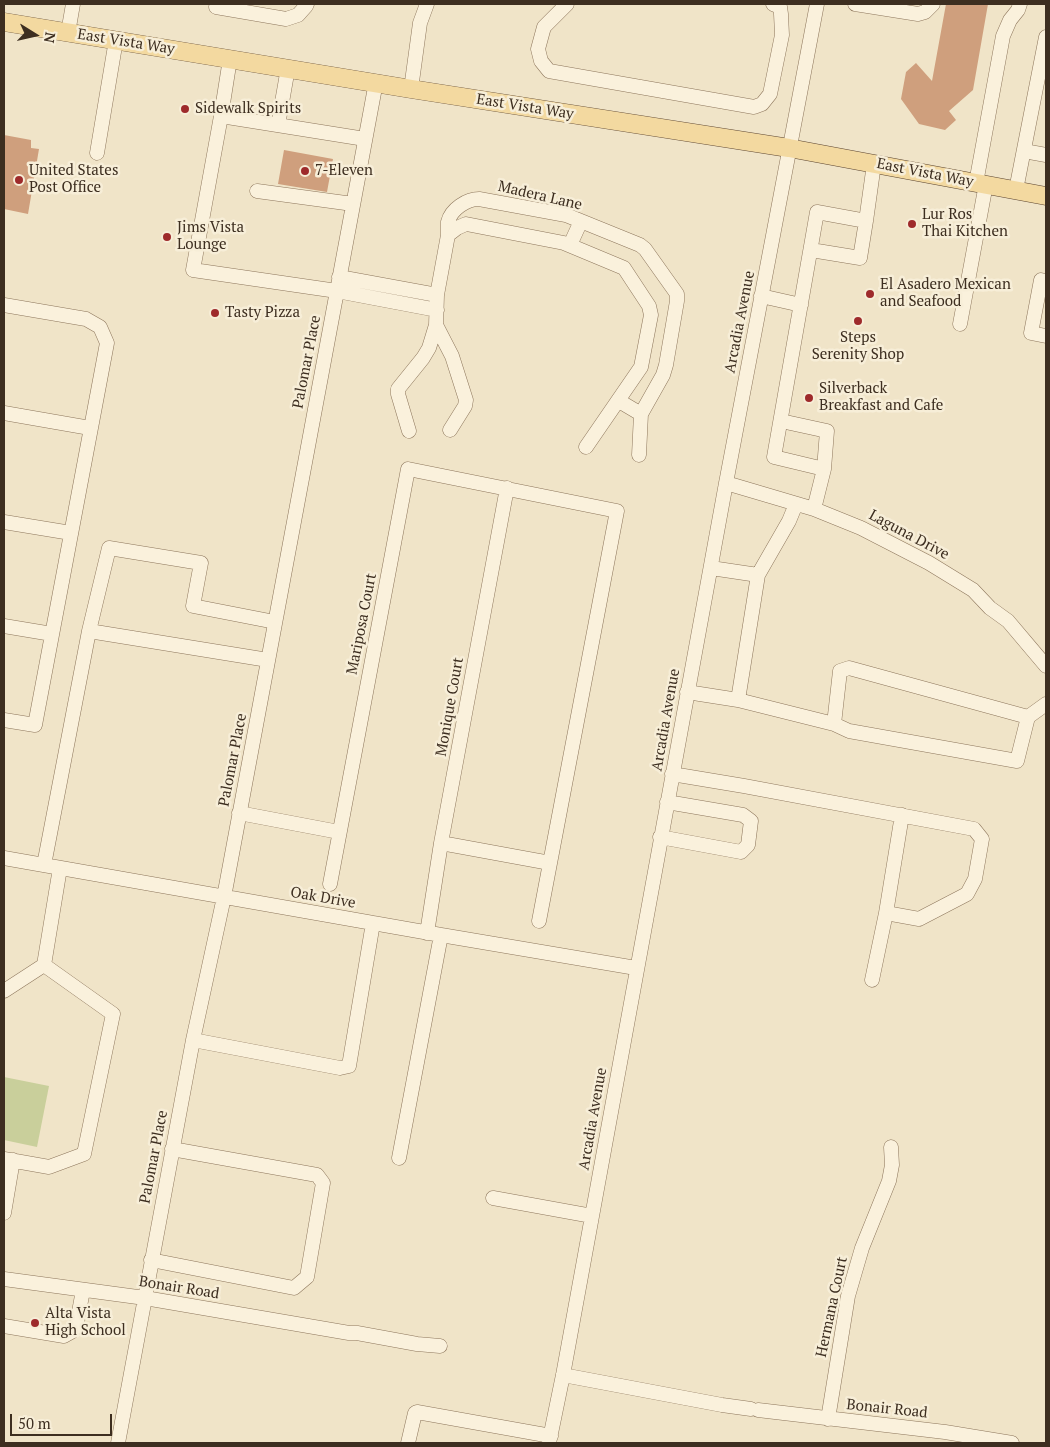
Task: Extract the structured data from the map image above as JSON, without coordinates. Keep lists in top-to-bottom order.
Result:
{
  "streets": {
    "main road": ["East Vista Way"],
    "street": [
      "Madera Lane",
      "Arcadia Avenue",
      "Palomar Place",
      "Laguna Drive",
      "Mariposa Court",
      "Monique Court",
      "Oak Drive",
      "Bonair Road",
      "Hermana Court"
    ]
  },
  "crossings": [
    ["East Vista Way", "Arcadia Avenue"],
    ["East Vista Way", "Palomar Place"],
    ["Arcadia Avenue", "Laguna Drive"],
    ["Arcadia Avenue", "Oak Drive"],
    ["Arcadia Avenue", "Bonair Road"],
    ["Palomar Place", "Oak Drive"],
    ["Palomar Place", "Bonair Road"],
    ["Mariposa Court", "Monique Court"],
    ["Monique Court", "Oak Drive"],
    ["Bonair Road", "Hermana Court"]
  ],
  "places": [
    "Sidewalk Spirits",
    "7-Eleven",
    "United States Post Office",
    "Lur Ros Thai Kitchen",
    "Jims Vista Lounge",
    "El Asadero Mexican and Seafood",
    "Tasty Pizza",
    "Steps Serenity Shop",
    "Silverback Breakfast and Cafe",
    "Alta Vista High School"
  ],
  "scale_bar": "50 m",
  "north": "right"
}
